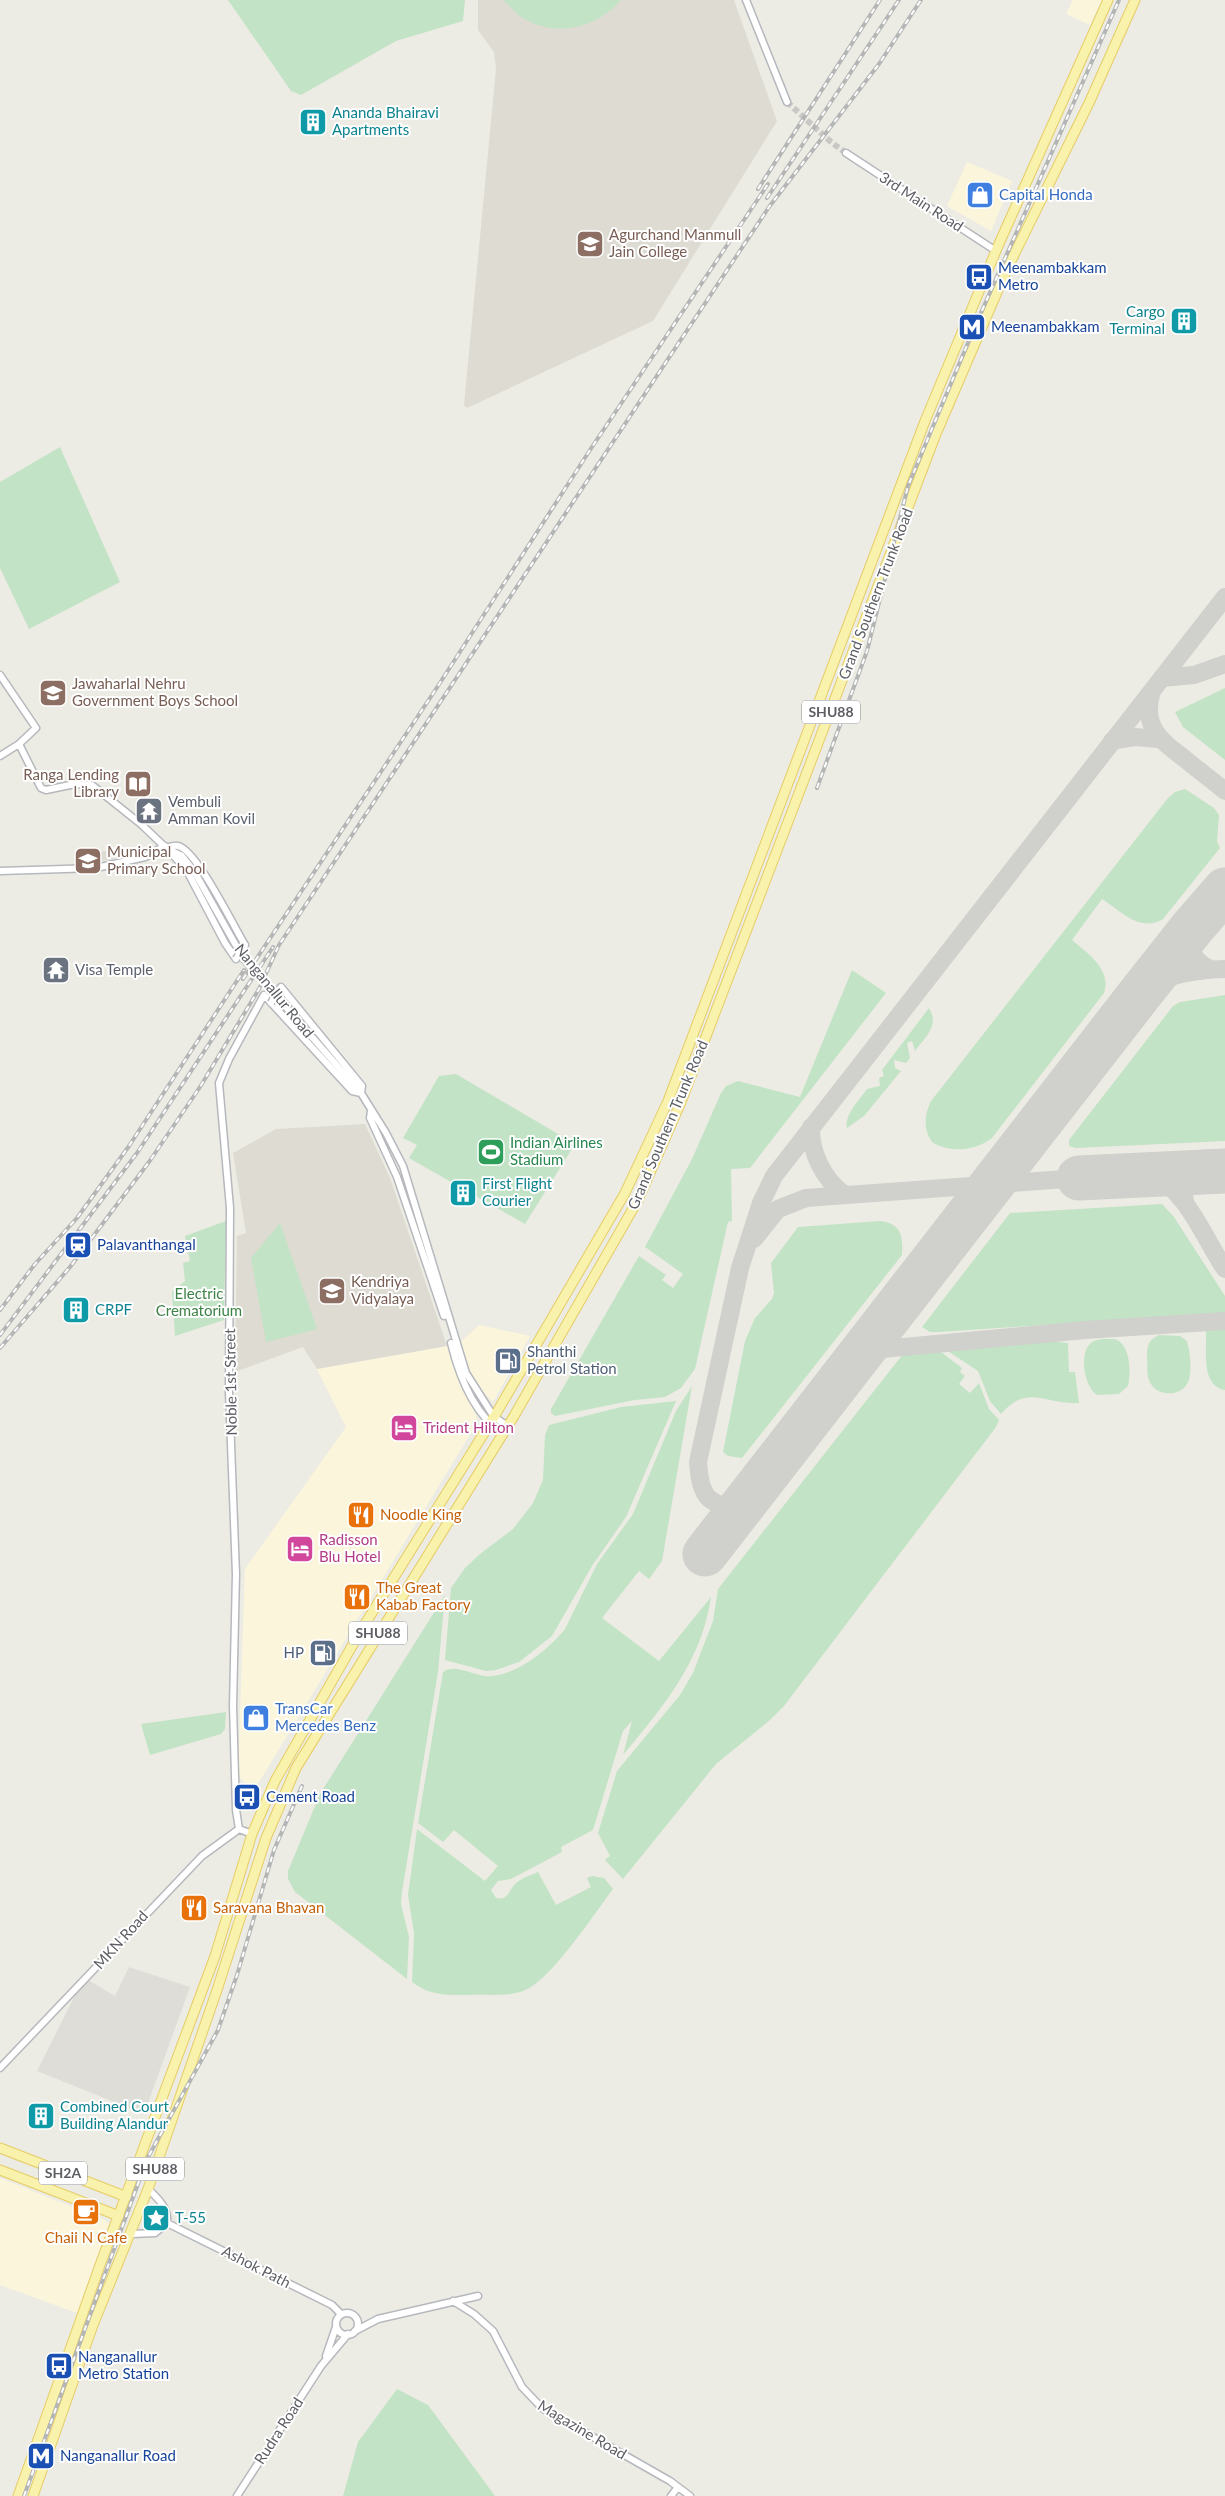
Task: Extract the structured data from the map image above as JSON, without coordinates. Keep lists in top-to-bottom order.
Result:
{
  "streets": {
    "main road": ["Grand Southern Trunk Road", "SHU88", "SH2A"],
    "street": [
      "3rd Main Road",
      "Nanganallur Road",
      "Noble 1st Street",
      "MKN Road",
      "Ashok Path",
      "Magazine Road",
      "Rudra Road"
    ]
  },
  "crossings": [
    ["3rd Main Road", "Grand Southern Trunk Road"],
    ["Grand Southern Trunk Road", "Nanganallur Road"],
    ["Grand Southern Trunk Road", "SH2A"],
    ["Noble 1st Street", "MKN Road"],
    ["Ashok Path", "Rudra Road"]
  ],
  "parks": ["Electric Crematorium"],
  "places": {
    "building": [
      "Ananda Bhairavi Apartments",
      "Cargo Terminal",
      "First Flight Courier",
      "CRPF",
      "Combined Court Building Alandur"
    ],
    "shop": ["Capital Honda", "TransCar Mercedes Benz"],
    "school or university": [
      "Agurchand Manmull Jain College",
      "Jawaharlal Nehru Government Boys School",
      "Municipal Primary School",
      "Kendriya Vidyalaya"
    ],
    "bus stop": ["Meenambakkam Metro", "Cement Road", "Nanganallur Metro Station"],
    "metro station": ["Meenambakkam", "Nanganallur Road"],
    "library": ["Ranga Lending Library"],
    "temple": ["Vembuli Amman Kovil", "Visa Temple"],
    "sports": ["Indian Airlines Stadium"],
    "station": ["Palavanthangal"],
    "fuel station": ["Shanthi Petrol Station", "HP"],
    "hotel": ["Trident Hilton", "Radisson Blu Hotel"],
    "restaurant": ["Noodle King", "The Great Kabab Factory", "Saravana Bhavan"],
    "cafe": ["Chaii N Cafe"],
    "place": ["T-55"]
  }
}
